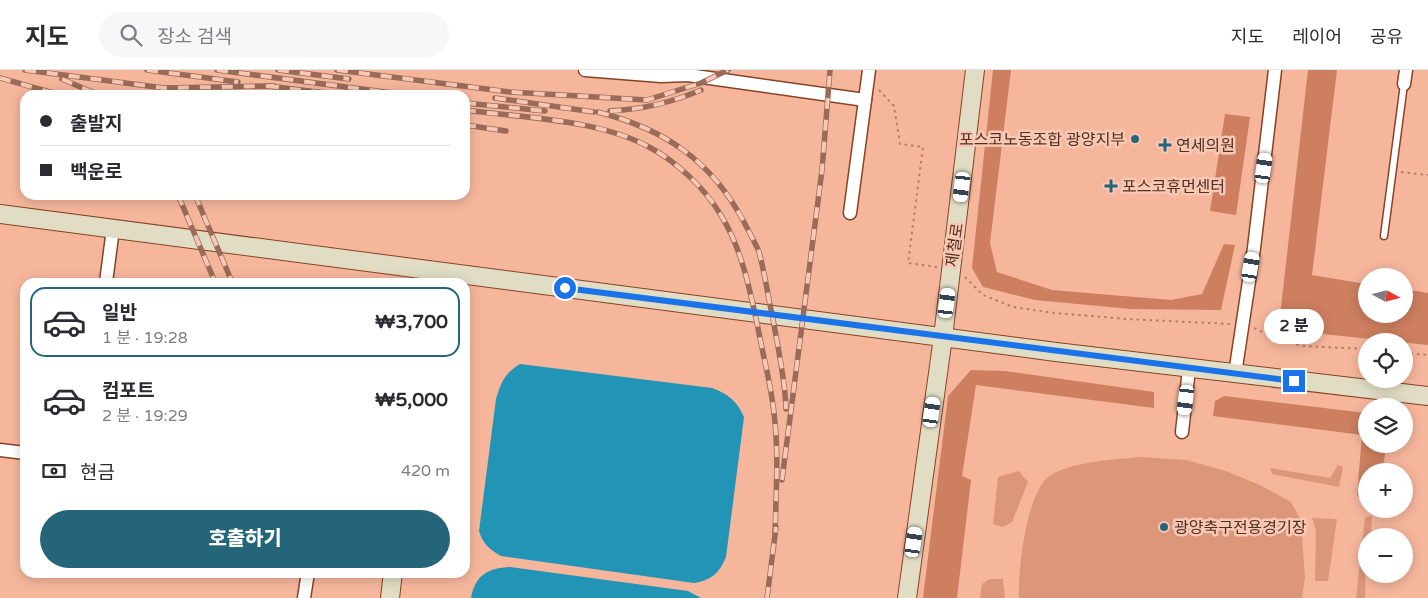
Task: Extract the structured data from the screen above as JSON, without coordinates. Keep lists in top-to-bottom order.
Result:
{
  "streets": {
    "main road": ["제철로"]
  },
  "places": {
    "other": ["포스코노동조합 광양지부", "광양축구전용경기장"],
    "health": ["연세의원", "포스코휴먼센터"]
  },
  "north": "right",
  "page": {
    "header": "지도",
    "search": "장소 검색",
    "nav": ["지도", "레이어", "공유"],
    "banner": ["출발지", "백운로"],
    "map_buttons": ["+", "−"],
    "list": [
      {
        "name": "일반",
        "note": "1 분 · 19:28",
        "value": "₩3,700"
      },
      {
        "name": "컴포트",
        "note": "2 분 · 19:29",
        "value": "₩5,000"
      }
    ],
    "bubble": "2 분",
    "pay": ["현금", "420 m"],
    "buttons": "호출하기"
  }
}
